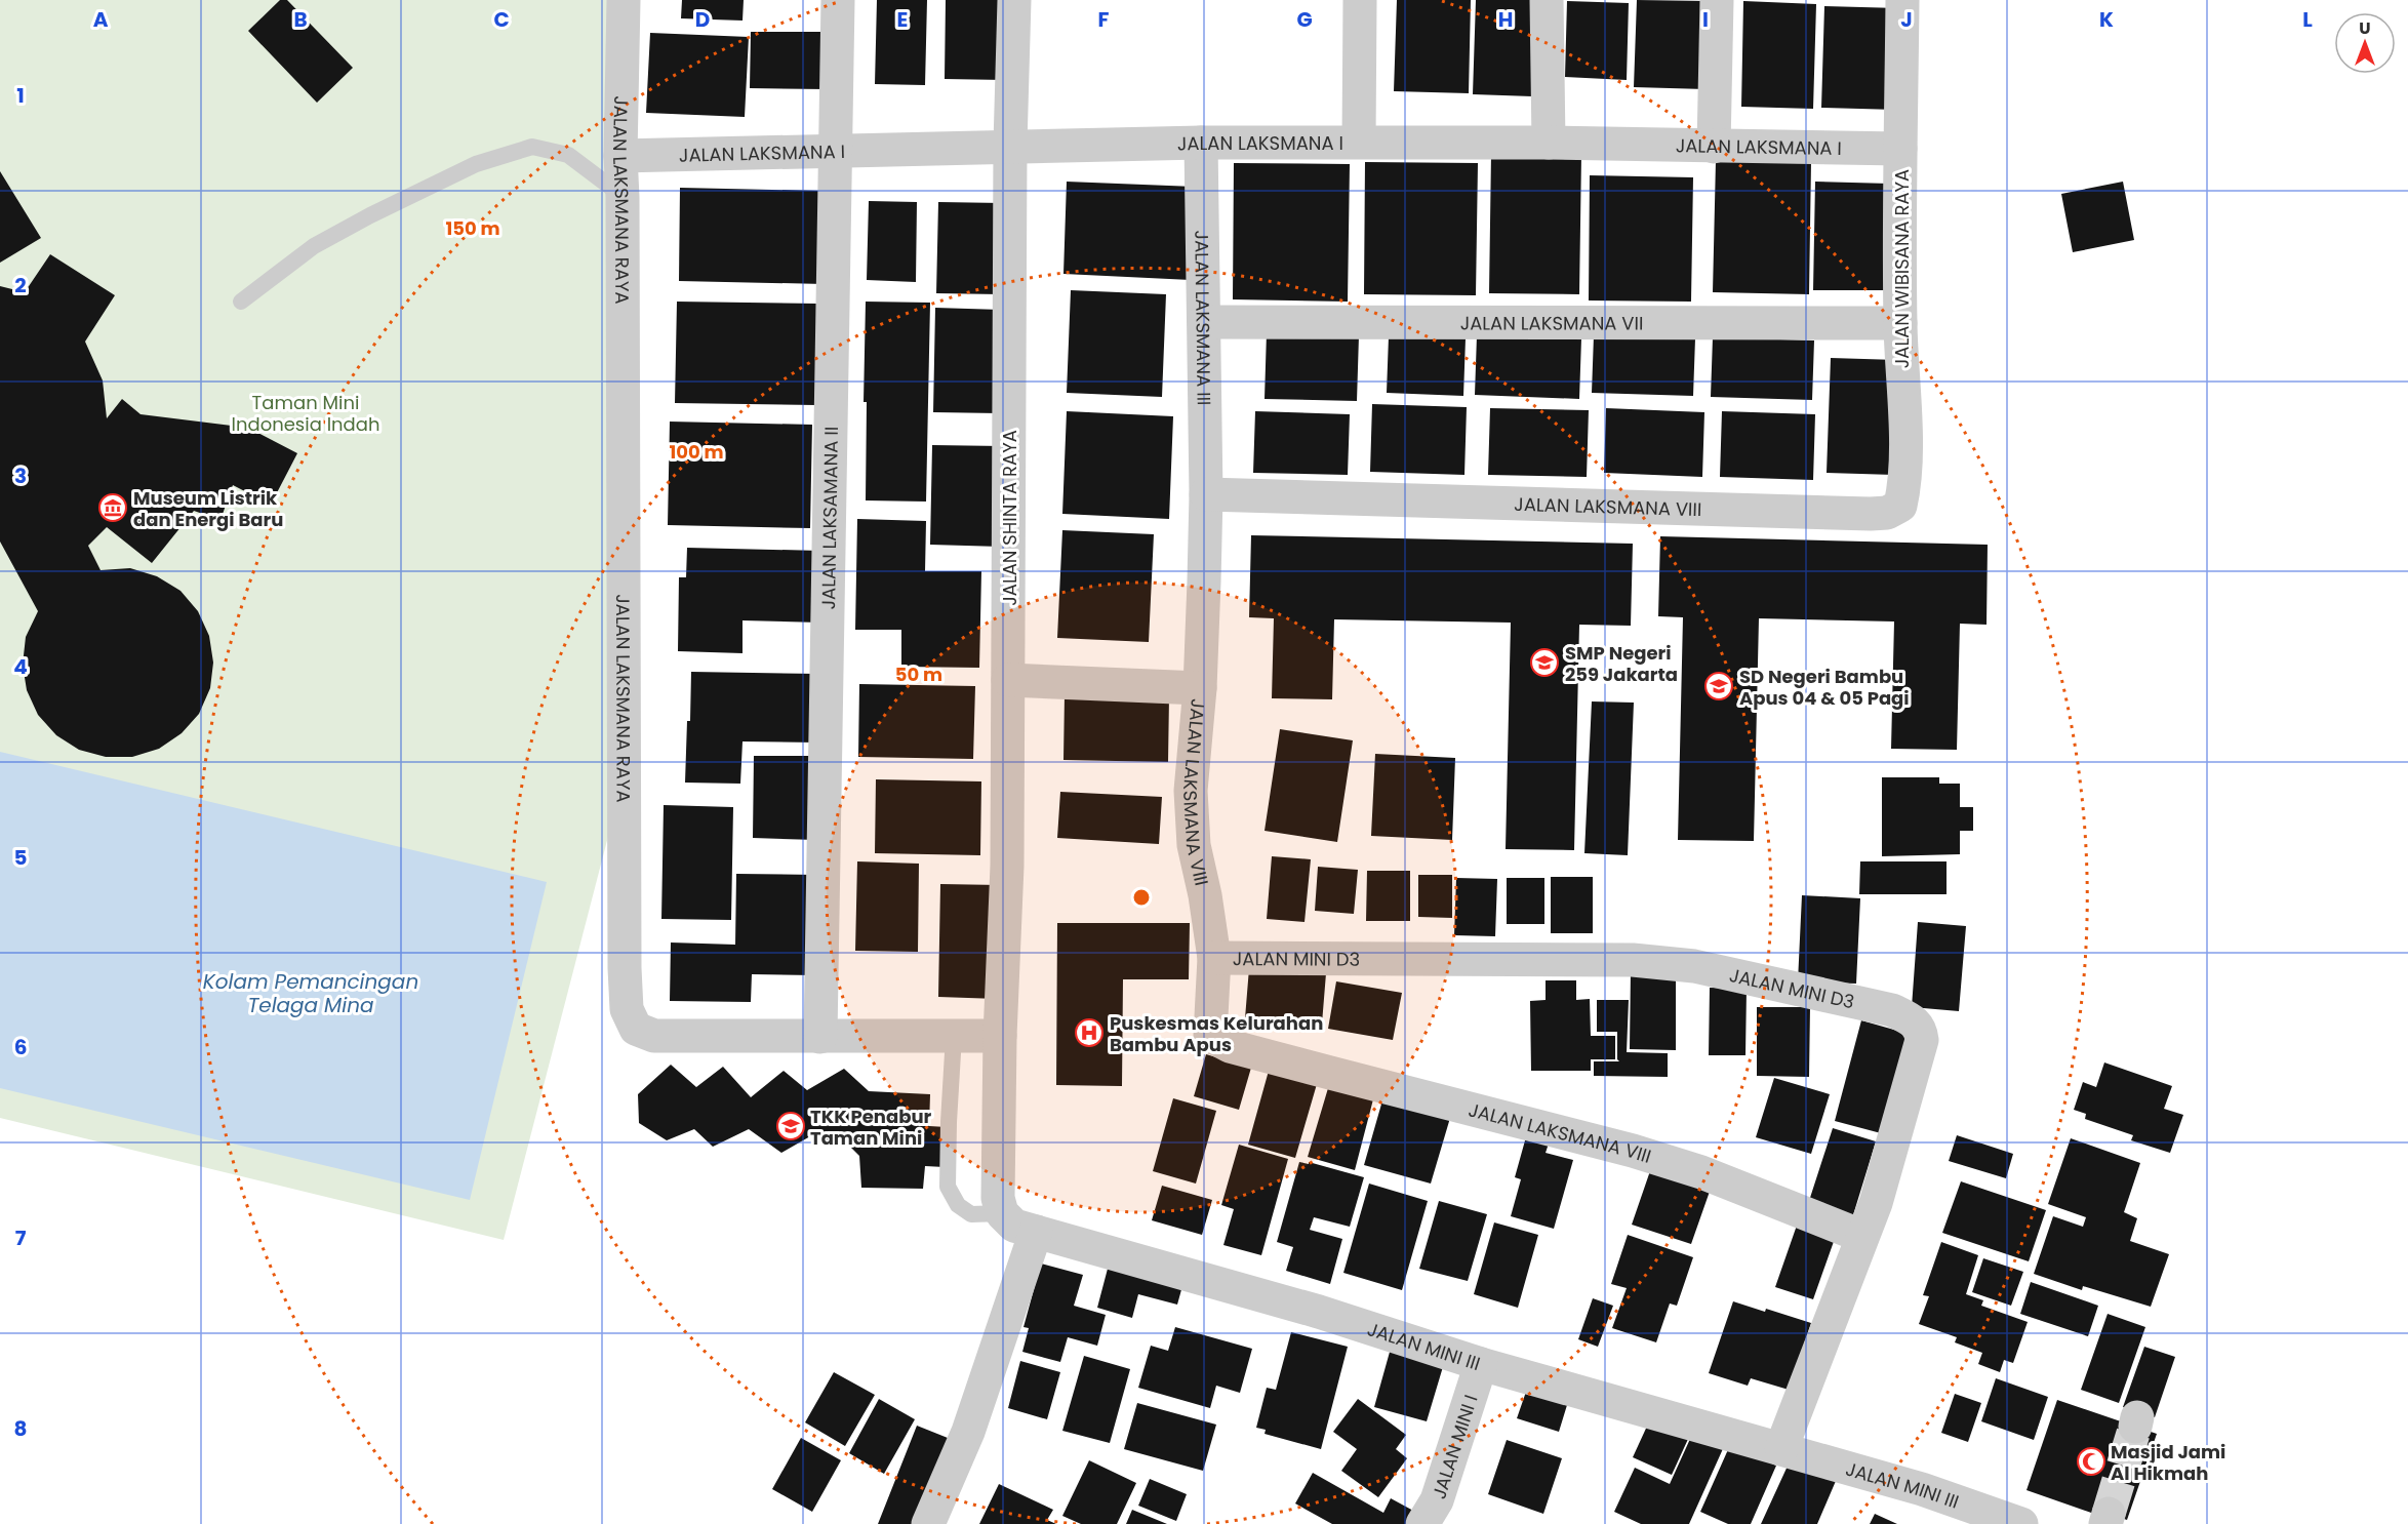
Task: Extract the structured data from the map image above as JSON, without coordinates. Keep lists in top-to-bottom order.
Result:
{
  "streets": {
    "street": [
      "JALAN LAKSMANA I",
      "JALAN LAKSMANA RAYA",
      "JALAN WIBISANA RAYA",
      "JALAN LAKSMANA III",
      "JALAN LAKSMANA VII",
      "JALAN LAKSMANA VIII",
      "JALAN LAKSAMANA II",
      "JALAN SHINTA RAYA",
      "JALAN MINI D3",
      "JALAN MINI III",
      "JALAN MINI I"
    ]
  },
  "crossings": [
    ["JALAN LAKSMANA I", "JALAN LAKSMANA RAYA"],
    ["JALAN LAKSMANA I", "JALAN WIBISANA RAYA"],
    ["JALAN LAKSMANA I", "JALAN LAKSMANA III"],
    ["JALAN LAKSMANA I", "JALAN LAKSAMANA II"],
    ["JALAN LAKSMANA I", "JALAN SHINTA RAYA"],
    ["JALAN LAKSMANA RAYA", "JALAN LAKSAMANA II"],
    ["JALAN LAKSMANA RAYA", "JALAN SHINTA RAYA"],
    ["JALAN WIBISANA RAYA", "JALAN LAKSMANA VII"],
    ["JALAN WIBISANA RAYA", "JALAN LAKSMANA VIII"],
    ["JALAN LAKSMANA III", "JALAN LAKSMANA VII"],
    ["JALAN LAKSMANA III", "JALAN LAKSMANA VIII"],
    ["JALAN LAKSMANA VIII", "JALAN MINI D3"],
    ["JALAN MINI D3", "JALAN MINI III"],
    ["JALAN MINI III", "JALAN MINI I"]
  ],
  "water": ["Kolam Pemancingan Telaga Mina"],
  "parks": ["Taman Mini Indonesia Indah"],
  "places": {
    "museum": ["Museum Listrik dan Energi Baru"],
    "school or university": ["SMP Negeri 259 Jakarta", "SD Negeri Bambu Apus 04 & 05 Pagi", "TKK Penabur Taman Mini"],
    "hospital": ["Puskesmas Kelurahan Bambu Apus"],
    "mosque": ["Masjid Jami Al Hikmah"]
  },
  "north": "top",
  "grid": {
    "columns": [
      "A",
      "B",
      "C",
      "D",
      "E",
      "F",
      "G",
      "H",
      "I",
      "J",
      "K",
      "L"
    ],
    "rows": [
      "1",
      "2",
      "3",
      "4",
      "5",
      "6",
      "7",
      "8"
    ]
  },
  "rings": ["150 m", "100 m", "50 m"]
}
